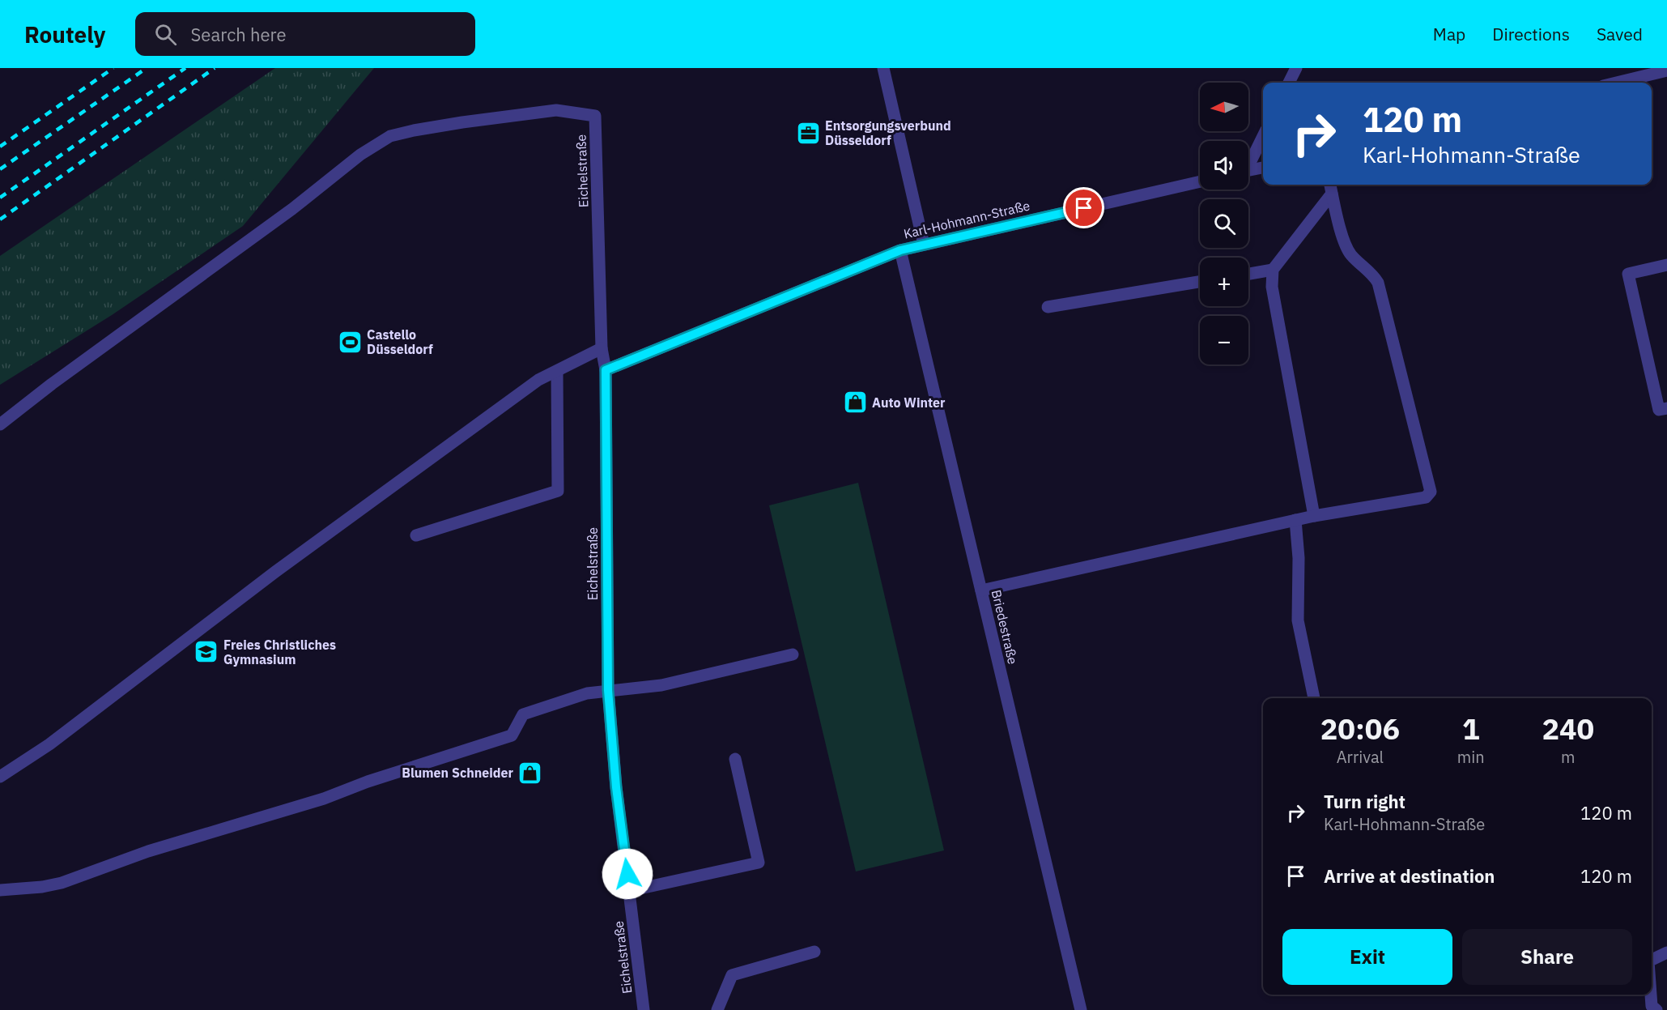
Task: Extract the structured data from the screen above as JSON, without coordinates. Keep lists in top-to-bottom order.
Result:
{
  "streets": {
    "street": ["Eichelstraße", "Karl-Hohmann-Straße", "Briedestraße"]
  },
  "crossings": [
    ["Eichelstraße", "Karl-Hohmann-Straße"],
    ["Karl-Hohmann-Straße", "Briedestraße"]
  ],
  "places": {
    "office": ["Entsorgungsverbund Düsseldorf"],
    "sports": ["Castello Düsseldorf"],
    "shop": ["Auto Winter", "Blumen Schneider"],
    "school or university": ["Freies Christliches Gymnasium"]
  },
  "north": "left",
  "page": {
    "header": "Routely",
    "search": "Search here",
    "nav": ["Map", "Directions", "Saved"],
    "map_buttons": ["+", "−"],
    "turn": ["120 m", "Karl-Hohmann-Straße"],
    "eta": [
      "20:06",
      "Arrival",
      "1",
      "min",
      "240",
      "m"
    ],
    "list": [
      {
        "name": "Turn right",
        "note": "Karl-Hohmann-Straße",
        "value": "120 m"
      },
      {
        "name": "Arrive at destination",
        "value": "120 m"
      }
    ],
    "buttons": ["Exit", "Share"]
  }
}
